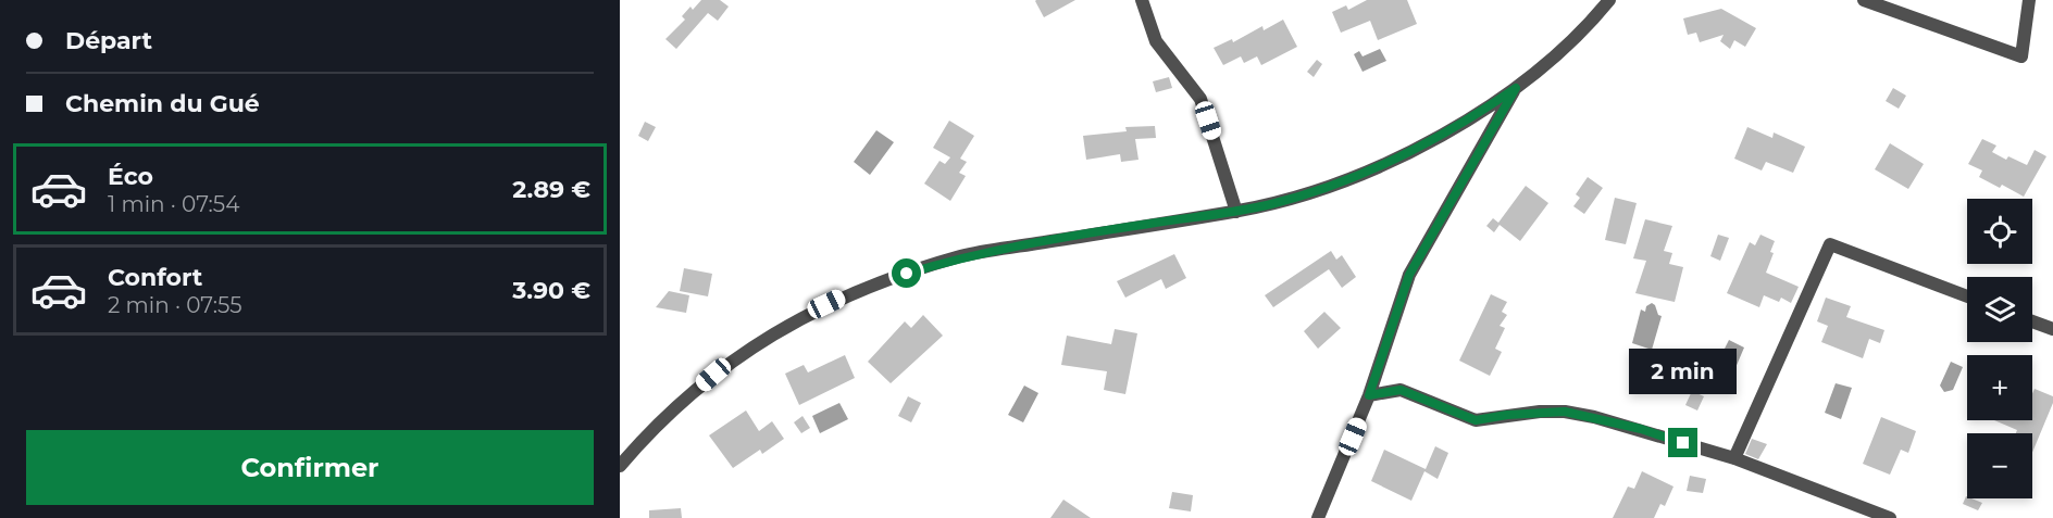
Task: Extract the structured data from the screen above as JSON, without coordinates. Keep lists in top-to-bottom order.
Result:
{
  "page": {
    "banner": ["Départ", "Chemin du Gué"],
    "list": [
      {
        "name": "Éco",
        "note": "1 min · 07:54",
        "value": "2.89 €"
      },
      {
        "name": "Confort",
        "note": "2 min · 07:55",
        "value": "3.90 €"
      }
    ],
    "map_buttons": ["+", "−"],
    "bubble": "2 min",
    "buttons": "Confirmer"
  }
}
